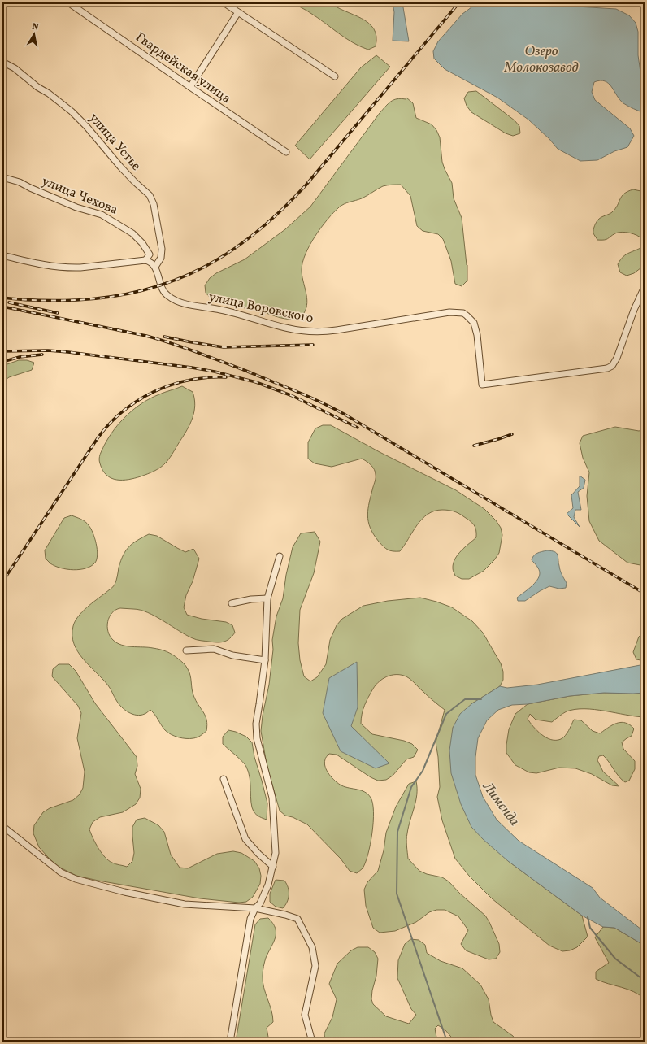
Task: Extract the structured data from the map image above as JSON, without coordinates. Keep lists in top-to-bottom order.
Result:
{
  "streets": {
    "street": [
      "Гвардейская улица",
      "улица Устье",
      "улица Чехова",
      "улица Воровского"
    ]
  },
  "crossings": [
    ["улица Устье", "улица Воровского"]
  ],
  "water": ["Озеро Молокозавод", "Лименда"],
  "north": "top"
}
